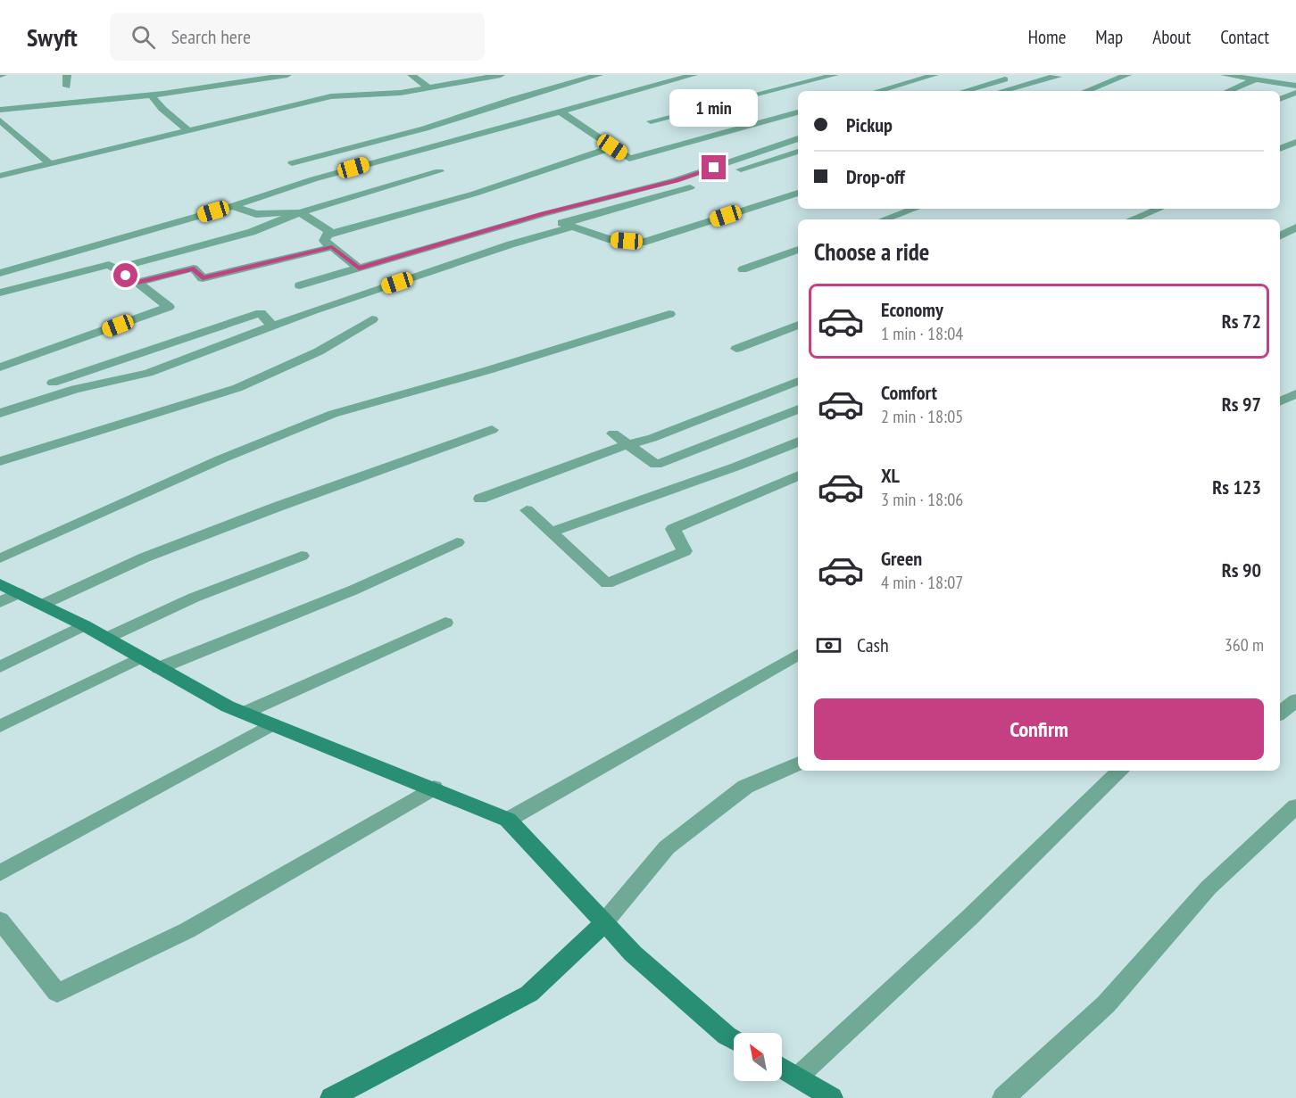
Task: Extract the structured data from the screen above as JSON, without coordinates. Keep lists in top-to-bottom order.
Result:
{
  "north": "top left",
  "page": {
    "header": "Swyft",
    "search": "Search here",
    "nav": [
      "Home",
      "Map",
      "About",
      "Contact"
    ],
    "bubble": "1 min",
    "banner": ["Pickup", "Drop-off"],
    "heading": "Choose a ride",
    "list": [
      {
        "name": "Economy",
        "note": "1 min · 18:04",
        "value": "Rs 72"
      },
      {
        "name": "Comfort",
        "note": "2 min · 18:05",
        "value": "Rs 97"
      },
      {
        "name": "XL",
        "note": "3 min · 18:06",
        "value": "Rs 123"
      },
      {
        "name": "Green",
        "note": "4 min · 18:07",
        "value": "Rs 90"
      }
    ],
    "pay": ["Cash", "360 m"],
    "buttons": "Confirm"
  }
}
